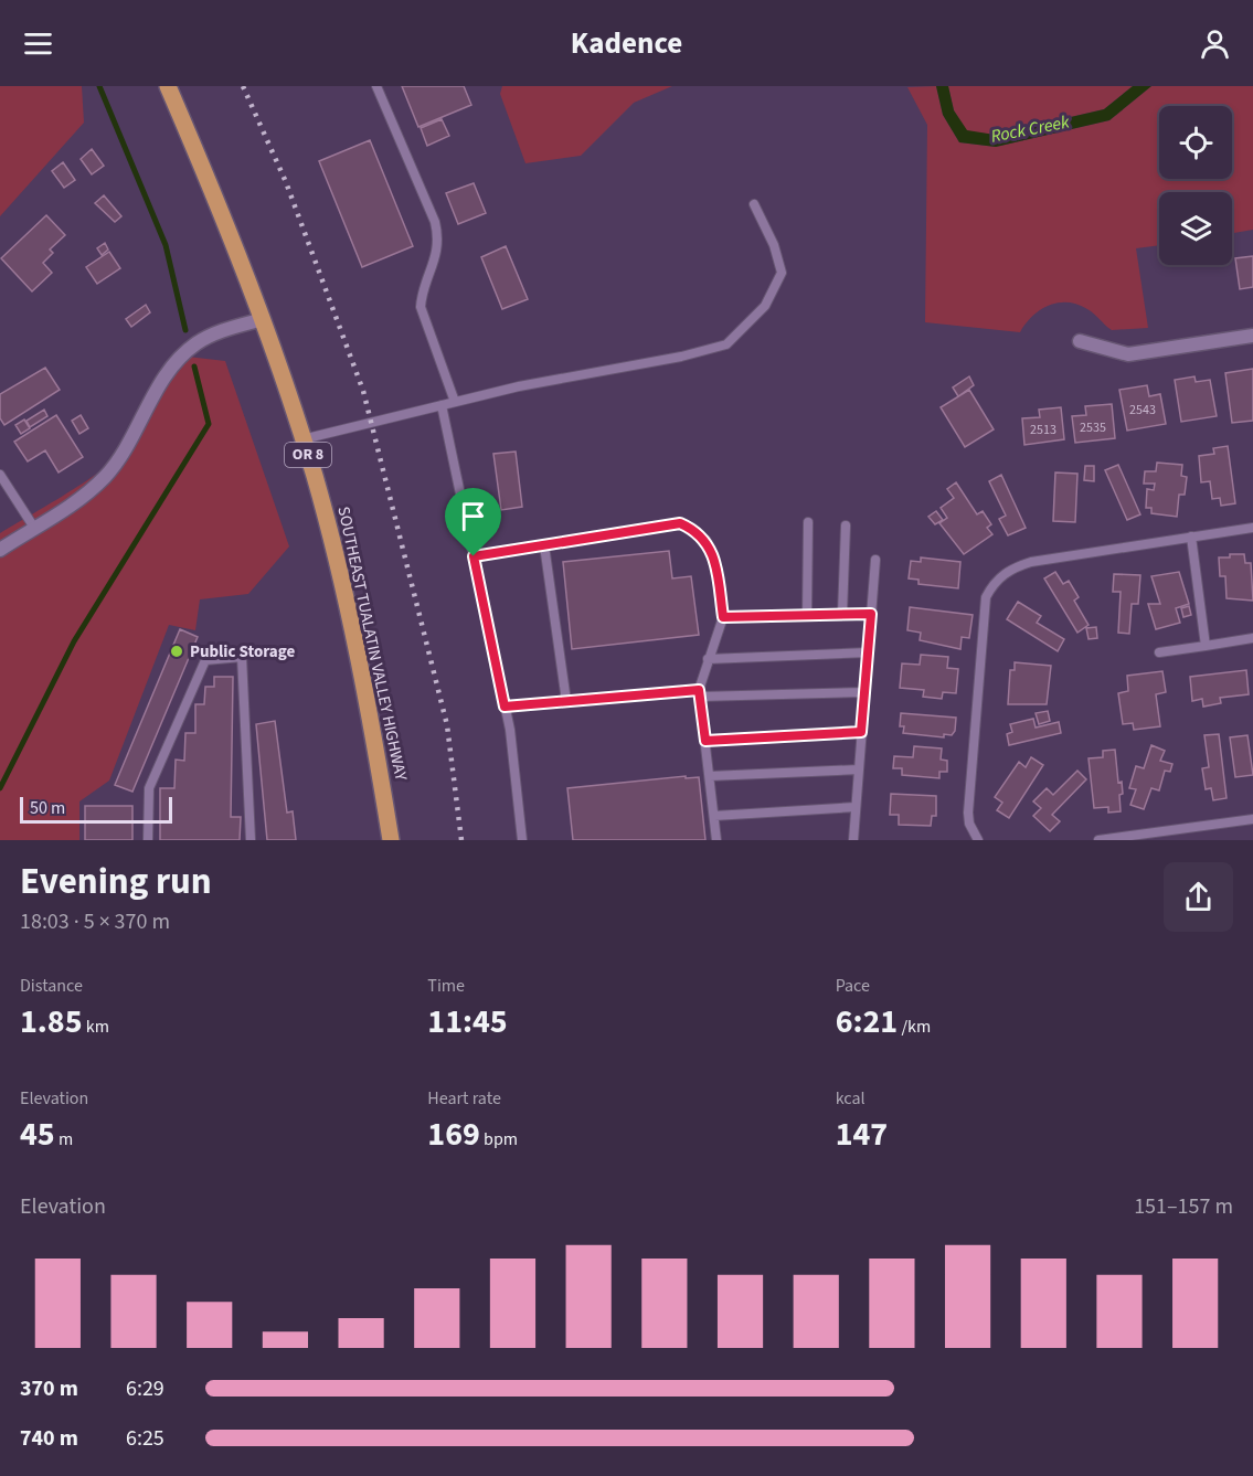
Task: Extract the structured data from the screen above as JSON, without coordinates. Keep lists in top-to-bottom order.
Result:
{
  "streets": {
    "main road": ["OR 8", "SOUTHEAST TUALATIN VALLEY HIGHWAY"]
  },
  "water": ["Rock Creek"],
  "places": ["Public Storage"],
  "house_numbers": ["2543", "2535", "2513"],
  "scale_bar": "50 m",
  "page": {
    "header": "Kadence",
    "scale": "50 m",
    "heading": ["Evening run", "18:03 · 5 × 370 m"],
    "stats": [
      ["Distance", "1.85 km"],
      ["Time", "11:45"],
      ["Pace", "6:21 /km"],
      ["Elevation", "45 m"],
      ["Heart rate", "169 bpm"],
      ["kcal", "147"]
    ],
    "chart": ["Elevation", "151–157 m"],
    "list": [
      {
        "name": "370 m",
        "note": "6:29"
      },
      {
        "name": "740 m",
        "note": "6:25"
      }
    ]
  }
}
